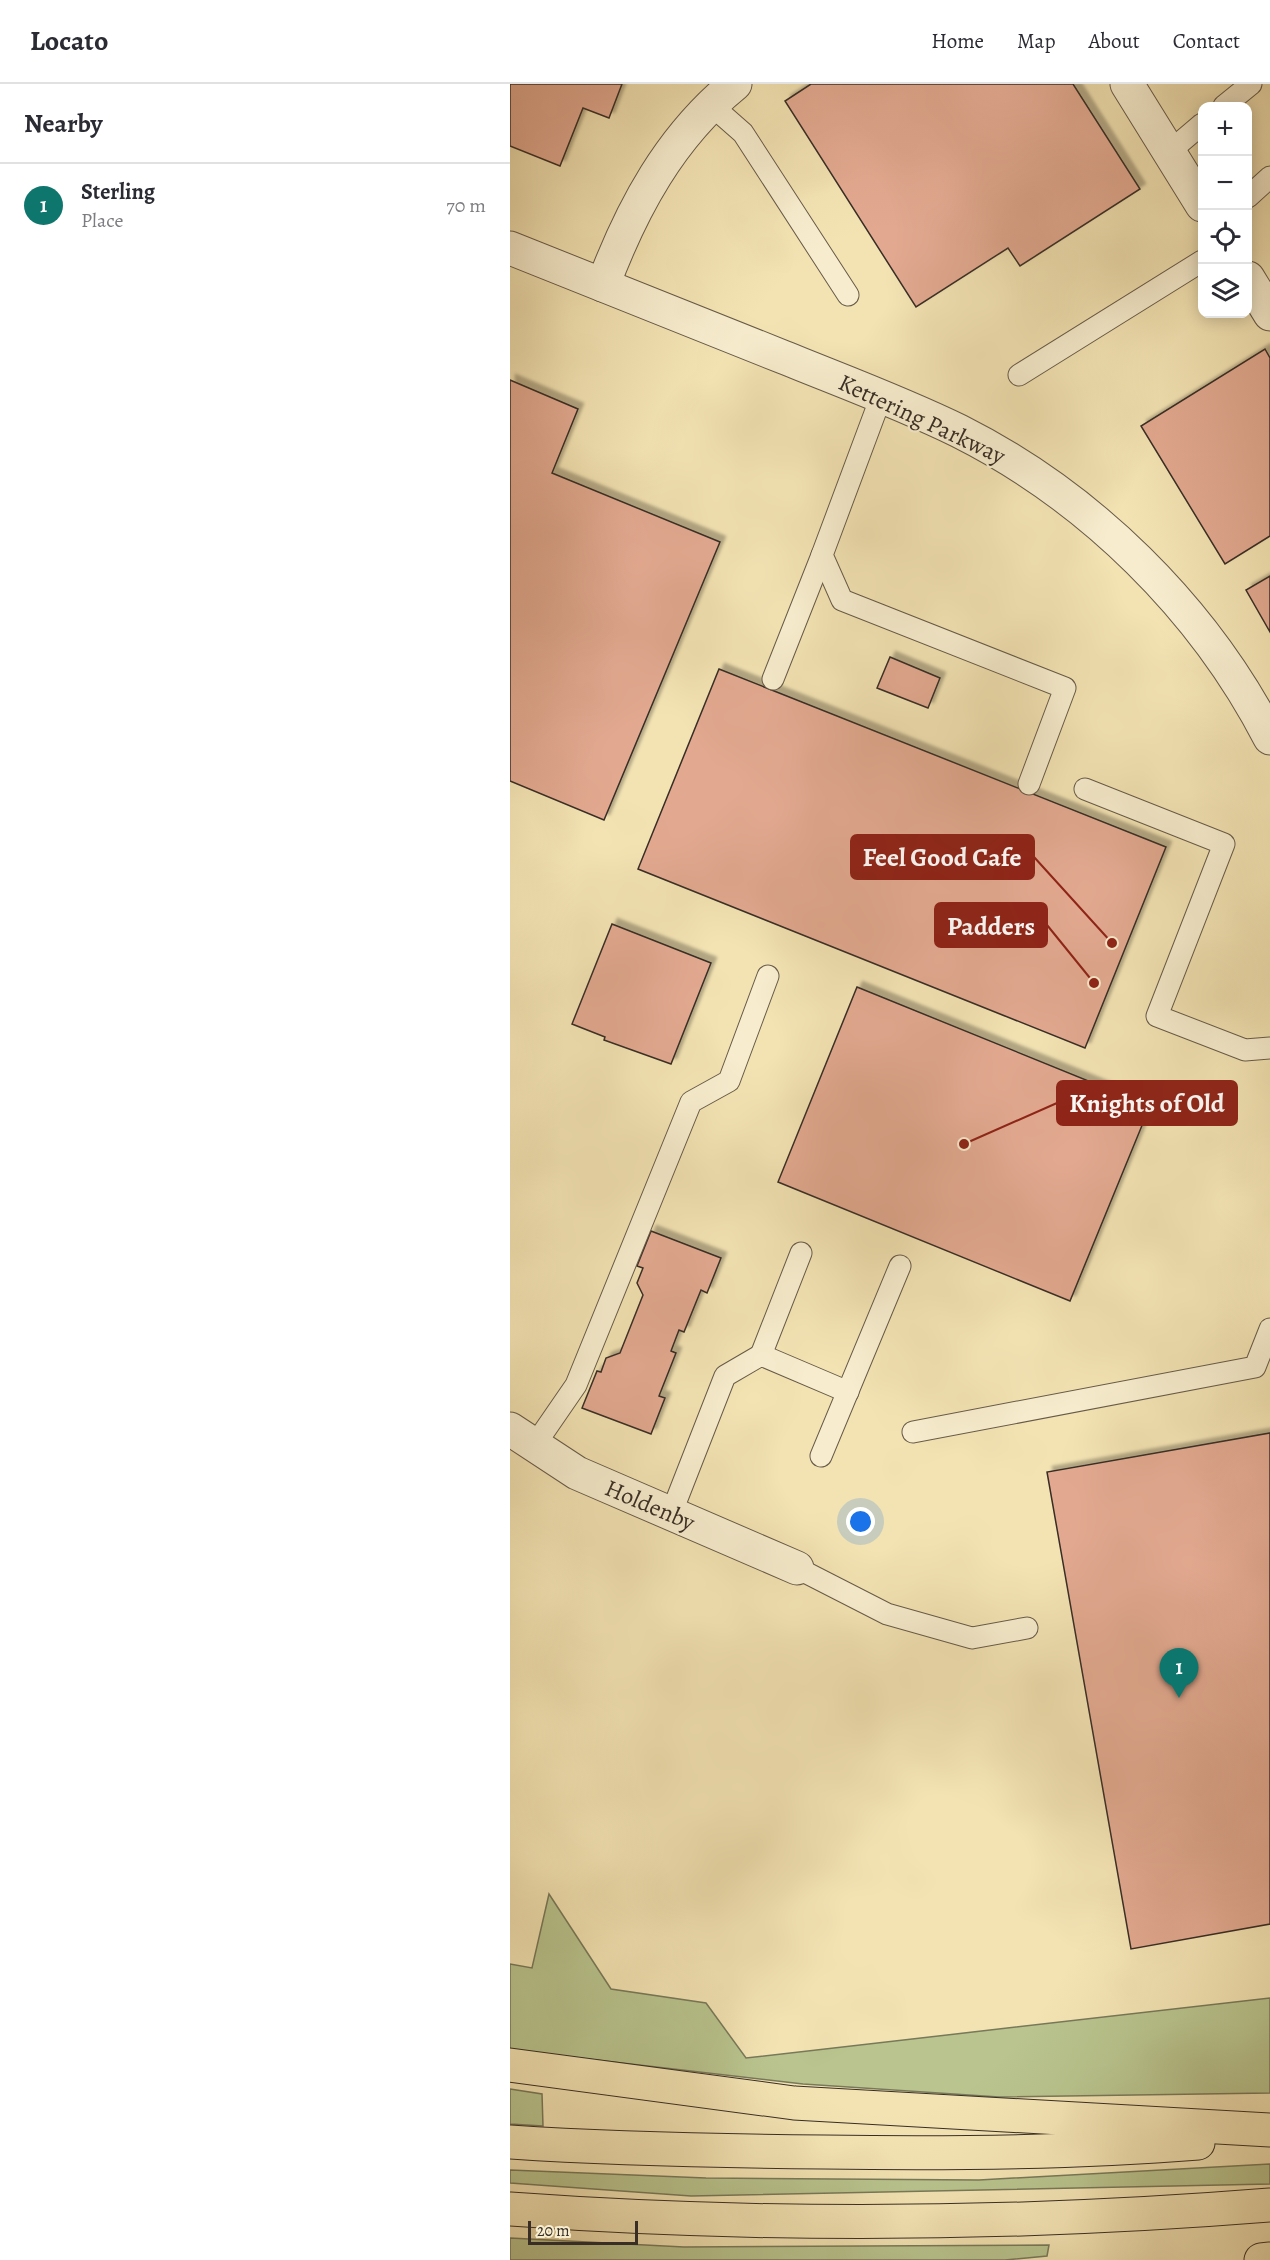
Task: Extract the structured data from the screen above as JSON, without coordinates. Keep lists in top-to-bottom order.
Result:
{
  "streets": {
    "street": ["Kettering Parkway", "Holdenby"]
  },
  "places": ["Feel Good Cafe", "Padders", "Knights of Old"],
  "scale_bar": "20 m",
  "page": {
    "header": "Locato",
    "nav": [
      "Home",
      "Map",
      "About",
      "Contact"
    ],
    "heading": "Nearby",
    "map_buttons": ["+", "−"],
    "list": [
      {
        "mark": "1",
        "name": "Sterling",
        "note": "Place",
        "value": "70 m"
      }
    ],
    "pins": "1",
    "scale": "20 m"
  }
}
